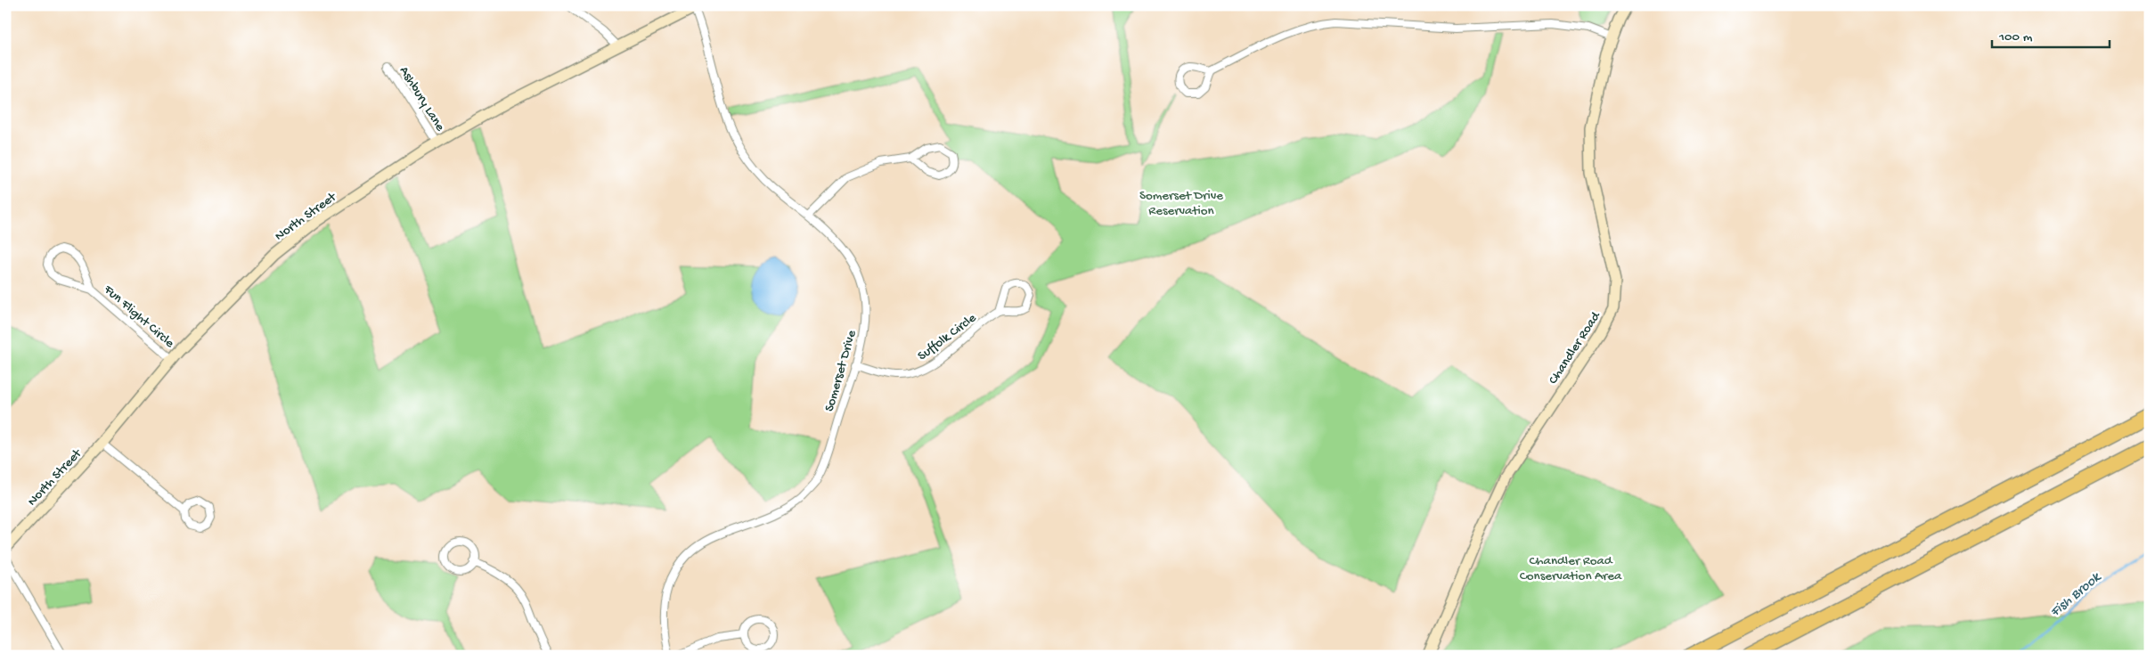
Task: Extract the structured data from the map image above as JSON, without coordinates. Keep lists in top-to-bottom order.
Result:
{
  "streets": {
    "main road": ["North Street", "Chandler Road"],
    "street": [
      "Ashbury Lane",
      "Fun Flight Circle",
      "Suffolk Circle",
      "Somerset Drive"
    ]
  },
  "crossings": [
    ["Ashbury Lane", "North Street"],
    ["North Street", "Fun Flight Circle"],
    ["North Street", "Somerset Drive"],
    ["Suffolk Circle", "Somerset Drive"]
  ],
  "water": ["Fish Brook"],
  "parks": ["Somerset Drive Reservation", "Chandler Road Conservation Area"],
  "scale_bar": "100 m"
}
